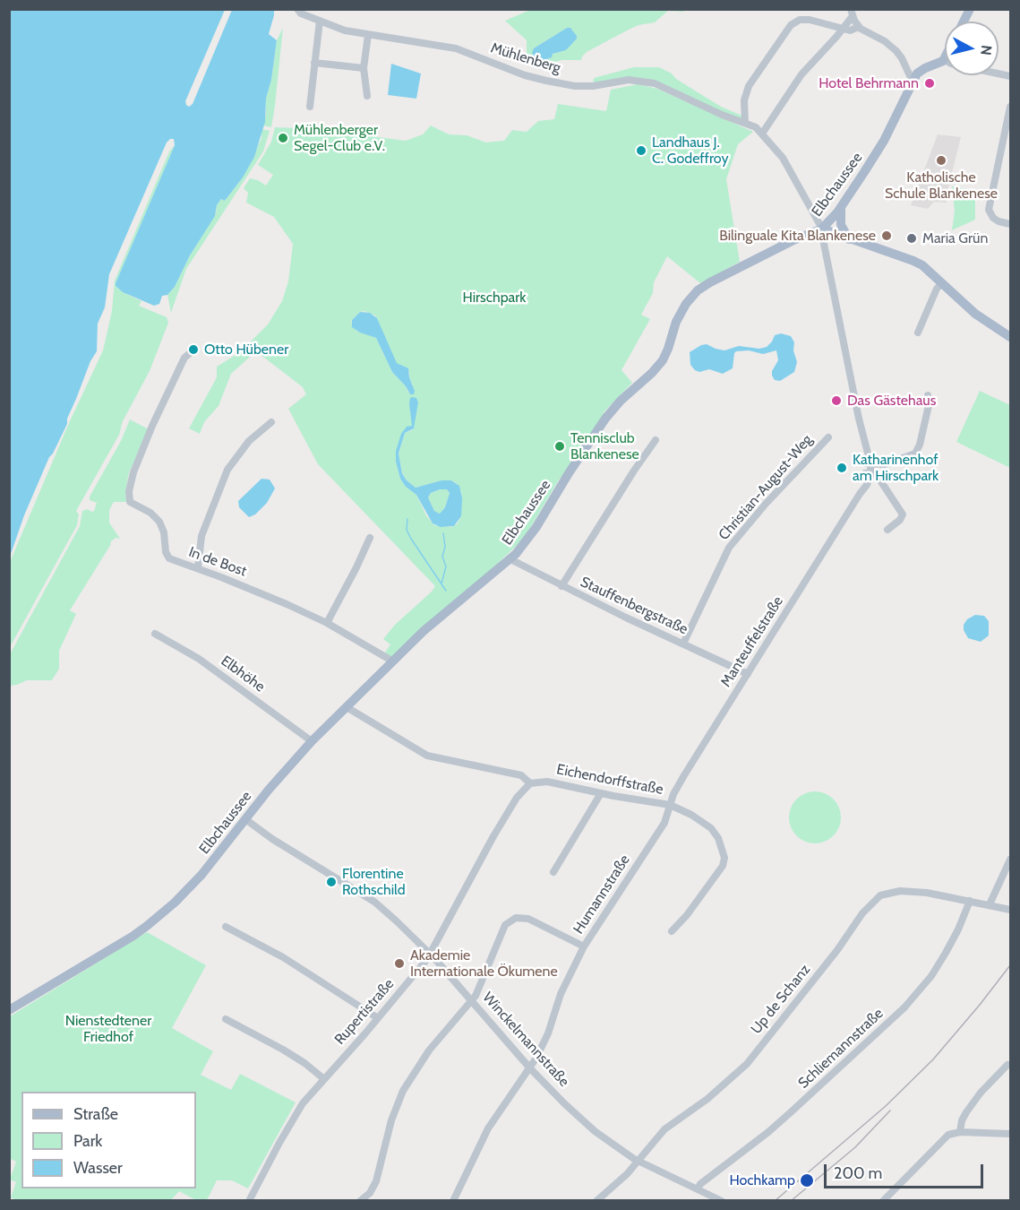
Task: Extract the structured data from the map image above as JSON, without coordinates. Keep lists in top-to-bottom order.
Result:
{
  "streets": {
    "main road": ["Elbchaussee"],
    "street": [
      "Mühlenberg",
      "Christian-August-Weg",
      "In de Bost",
      "Stauffenbergstraße",
      "Manteuffelstraße",
      "Elbhöhe",
      "Eichendorffstraße",
      "Humannstraße",
      "Up de Schanz",
      "Rupertistraße",
      "Winckelmannstraße",
      "Schliemannstraße"
    ]
  },
  "crossings": [
    ["Elbchaussee", "In de Bost"],
    ["Elbchaussee", "Stauffenbergstraße"],
    ["Elbchaussee", "Manteuffelstraße"],
    ["Elbchaussee", "Elbhöhe"],
    ["Elbchaussee", "Eichendorffstraße"],
    ["Elbchaussee", "Winckelmannstraße"],
    ["Christian-August-Weg", "Stauffenbergstraße"],
    ["Stauffenbergstraße", "Manteuffelstraße"],
    ["Manteuffelstraße", "Eichendorffstraße"],
    ["Manteuffelstraße", "Humannstraße"],
    ["Eichendorffstraße", "Humannstraße"],
    ["Eichendorffstraße", "Rupertistraße"],
    ["Humannstraße", "Winckelmannstraße"],
    ["Up de Schanz", "Winckelmannstraße"],
    ["Up de Schanz", "Schliemannstraße"],
    ["Rupertistraße", "Winckelmannstraße"],
    ["Winckelmannstraße", "Schliemannstraße"]
  ],
  "parks": ["Hirschpark", "Nienstedtener Friedhof"],
  "places": [
    "Hotel Behrmann",
    "Mühlenberger Segel-Club e.V.",
    "Landhaus J. C. Godeffroy",
    "Katholische Schule Blankenese",
    "Bilinguale Kita Blankenese",
    "Maria Grün",
    "Otto Hübener",
    "Das Gästehaus",
    "Tennisclub Blankenese",
    "Katharinenhof am Hirschpark",
    "Florentine Rothschild",
    "Akademie Internationale Ökumene",
    "Hochkamp"
  ],
  "legend": ["Straße", "Park", "Wasser"],
  "scale_bar": "200 m",
  "north": "right"
}
